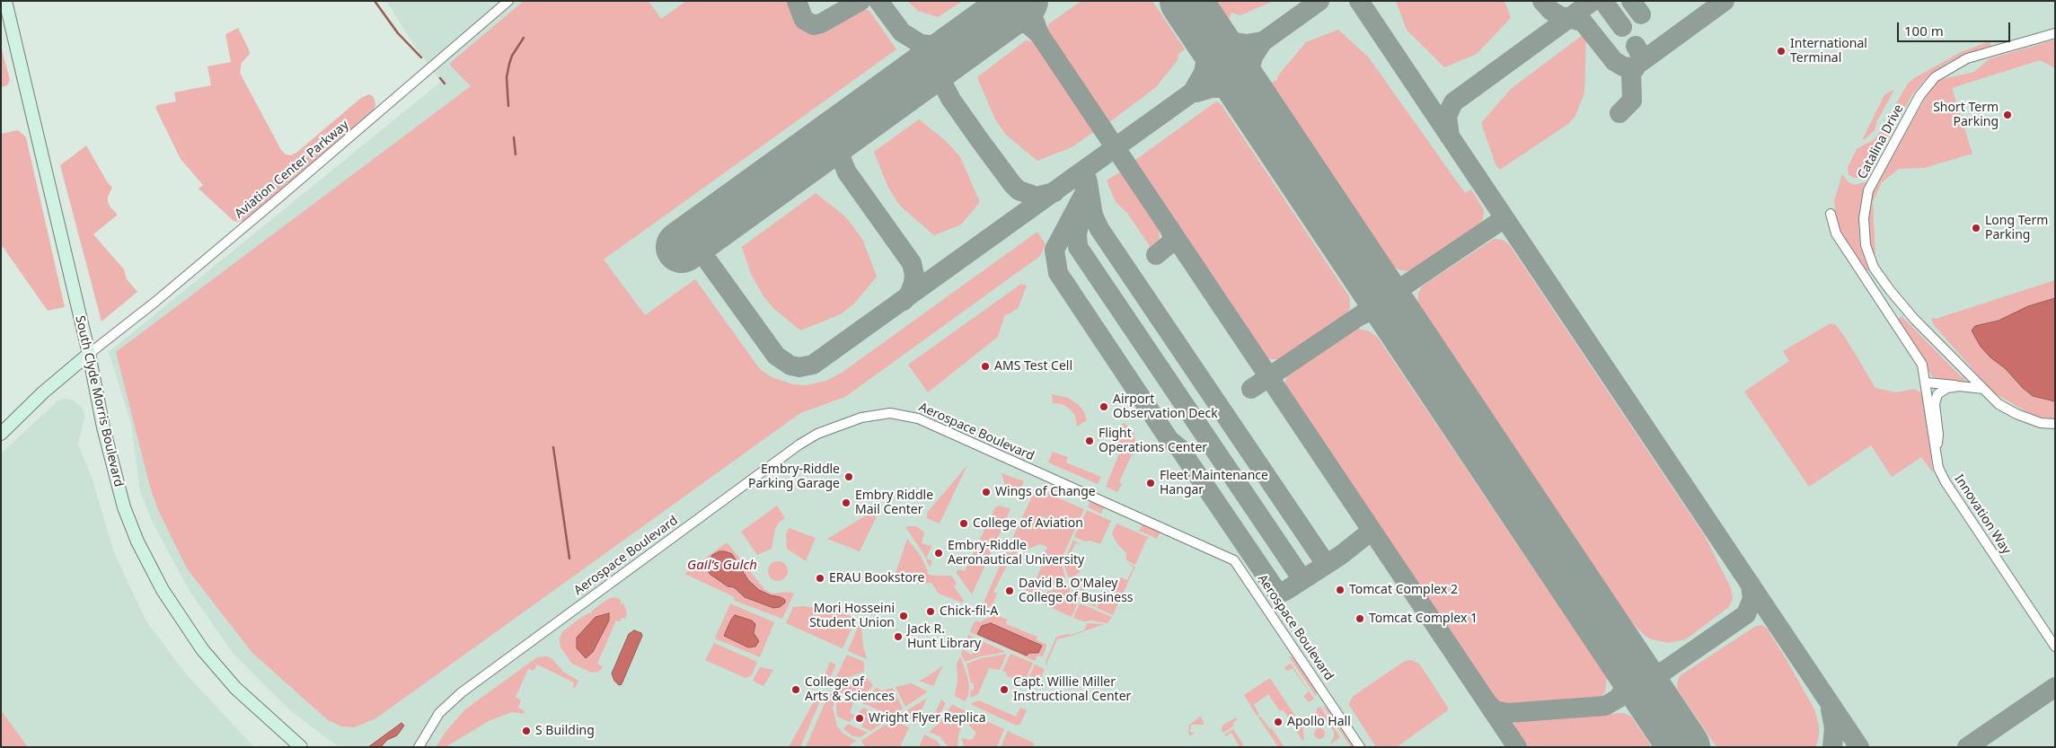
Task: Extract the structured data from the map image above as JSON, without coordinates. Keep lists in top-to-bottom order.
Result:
{
  "streets": {
    "main road": ["South Clyde Morris Boulevard"],
    "street": [
      "Catalina Drive",
      "Aviation Center Parkway",
      "Aerospace Boulevard",
      "Innovation Way"
    ]
  },
  "crossings": [
    ["Aviation Center Parkway", "South Clyde Morris Boulevard"]
  ],
  "water": ["Gail's Gulch"],
  "places": [
    "International Terminal",
    "Short Term Parking",
    "Long Term Parking",
    "AMS Test Cell",
    "Airport Observation Deck",
    "Flight Operations Center",
    "Embry-Riddle Parking Garage",
    "Fleet Maintenance Hangar",
    "Wings of Change",
    "Embry Riddle Mail Center",
    "College of Aviation",
    "Embry-Riddle Aeronautical University",
    "ERAU Bookstore",
    "Tomcat Complex 2",
    "David B. O'Maley College of Business",
    "Chick-fil-A",
    "Mori Hosseini Student Union",
    "Tomcat Complex 1",
    "Jack R. Hunt Library",
    "College of Arts & Sciences",
    "Capt. Willie Miller Instructional Center",
    "Wright Flyer Replica",
    "Apollo Hall",
    "S Building"
  ],
  "scale_bar": "100 m"
}
